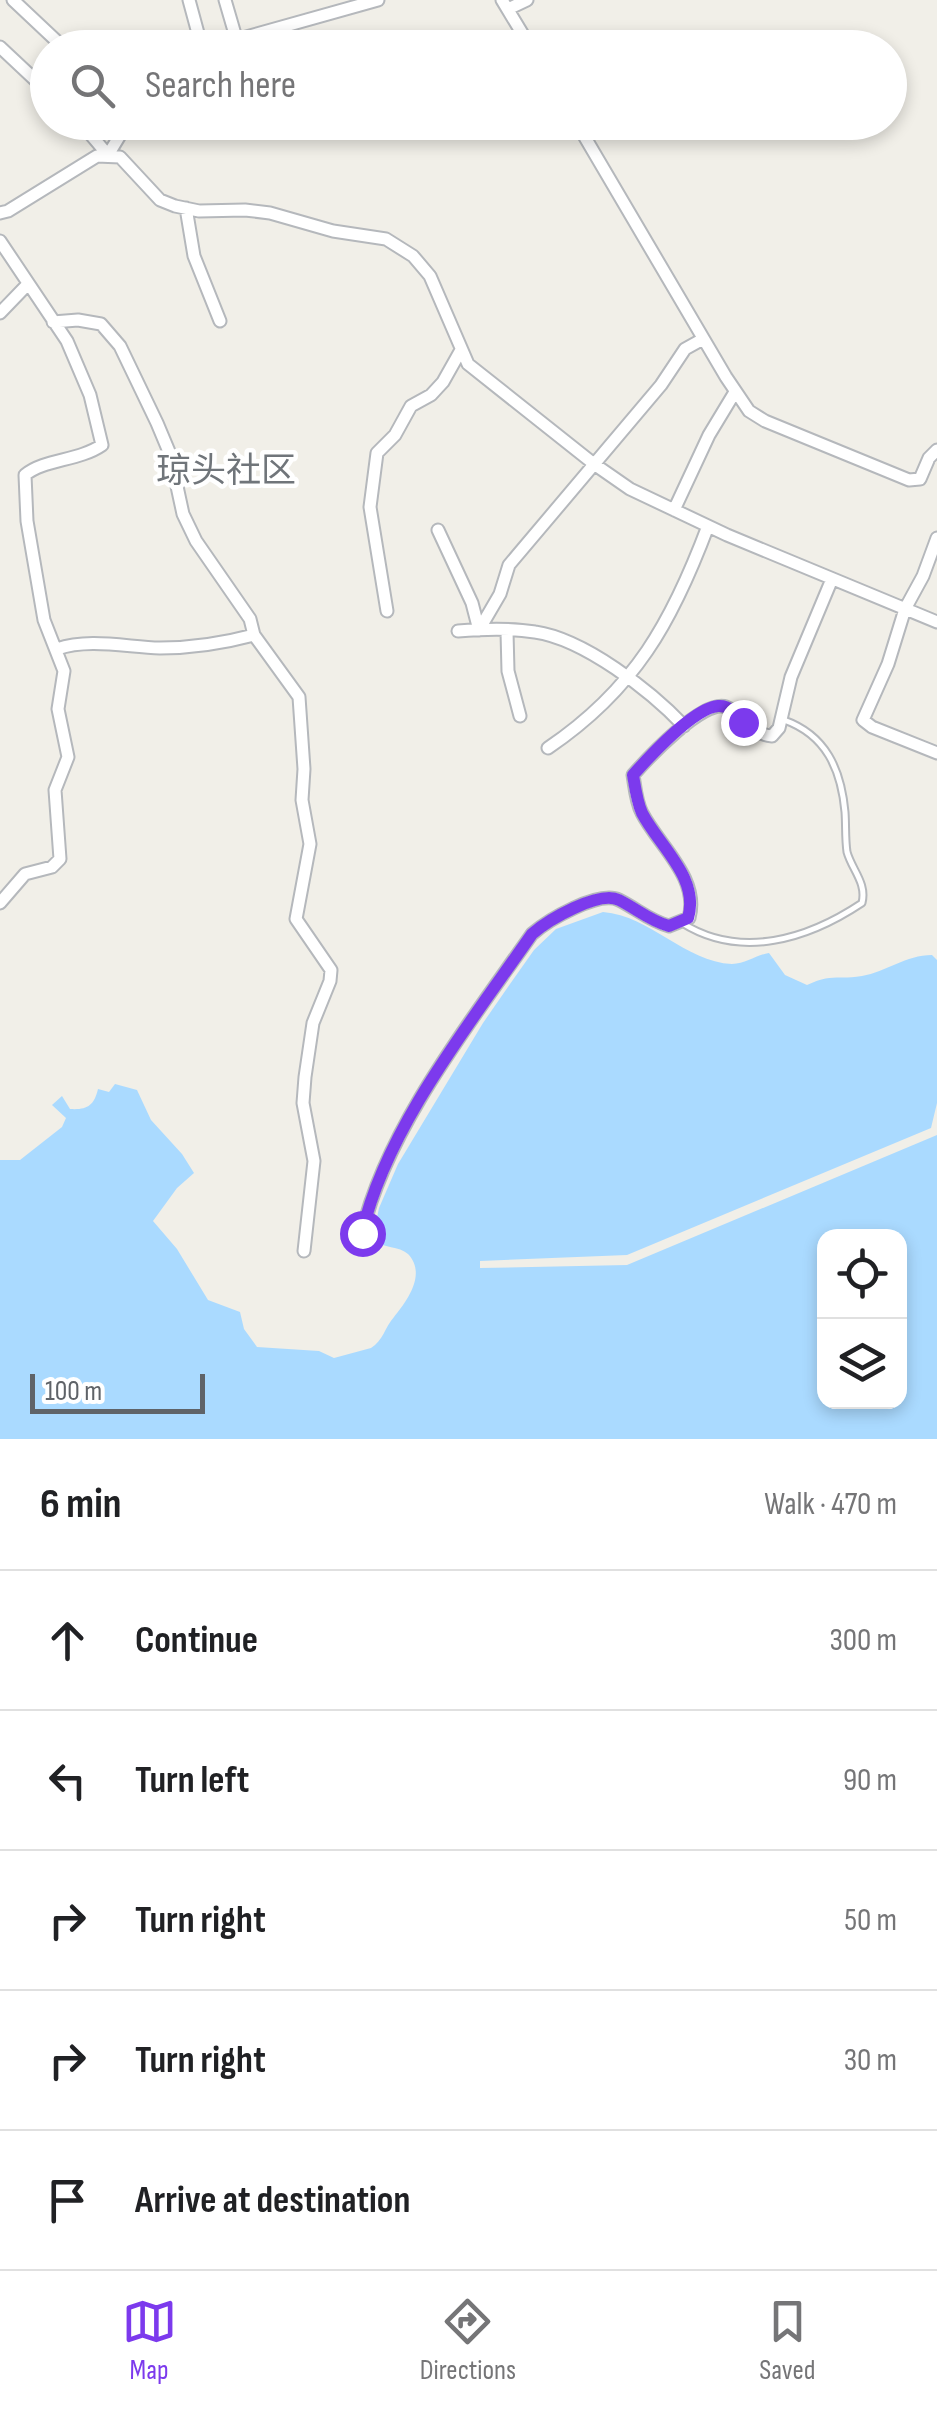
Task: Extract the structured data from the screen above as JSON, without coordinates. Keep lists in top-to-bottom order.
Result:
{
  "districts": ["琼头社区"],
  "scale_bar": "100 m",
  "page": {
    "search": "Search here",
    "scale": "100 m",
    "heading": ["6 min", "Walk · 470 m"],
    "list": [
      ["Continue", "300 m"],
      ["Turn left", "90 m"],
      ["Turn right", "50 m"],
      ["Turn right", "30 m"],
      "Arrive at destination"
    ],
    "nav": ["Map", "Directions", "Saved"]
  }
}
